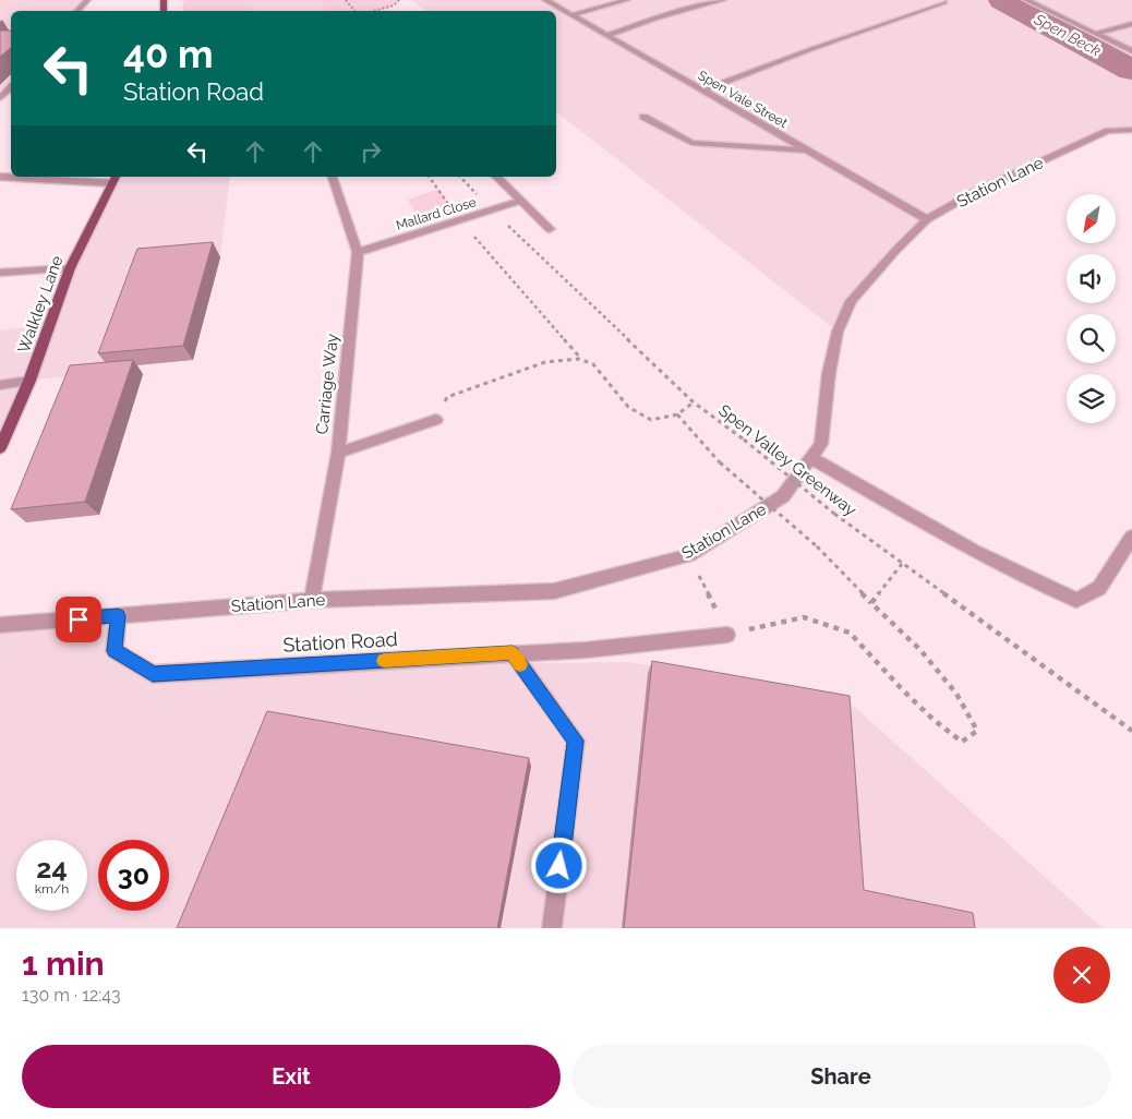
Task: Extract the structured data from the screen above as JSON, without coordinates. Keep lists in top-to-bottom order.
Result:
{
  "streets": {
    "main road": ["Walkley Lane"],
    "street": [
      "Spen Vale Street",
      "Station Lane",
      "Mallard Close",
      "Carriage Way",
      "Station Road"
    ],
    "path": ["Spen Valley Greenway"]
  },
  "crossings": [
    ["Spen Vale Street", "Station Lane"],
    ["Station Lane", "Carriage Way"],
    ["Station Lane", "Station Road"],
    ["Mallard Close", "Carriage Way"],
    ["Mallard Close", "Spen Valley Greenway"]
  ],
  "water": ["Spen Beck"],
  "north": "bottom left",
  "page": {
    "turn": ["40 m", "Station Road"],
    "speed": "24 km/h",
    "limit": "30",
    "heading": ["1 min", "130 m · 12:43"],
    "buttons": ["Exit", "Share"]
  }
}
